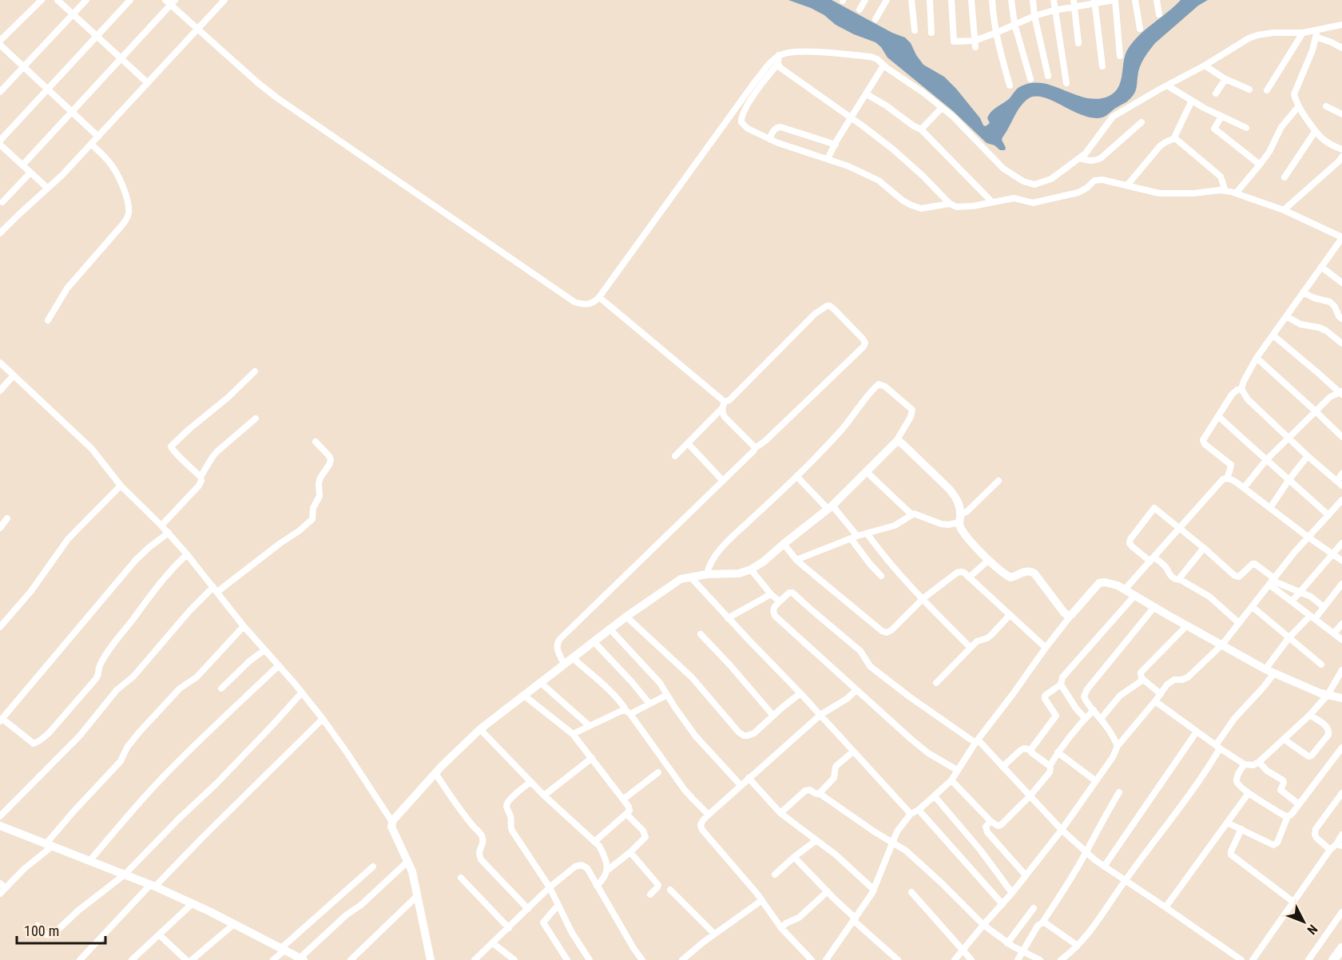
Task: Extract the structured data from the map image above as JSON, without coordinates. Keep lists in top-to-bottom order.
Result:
{
  "scale_bar": "100 m",
  "north": "bottom right"
}
